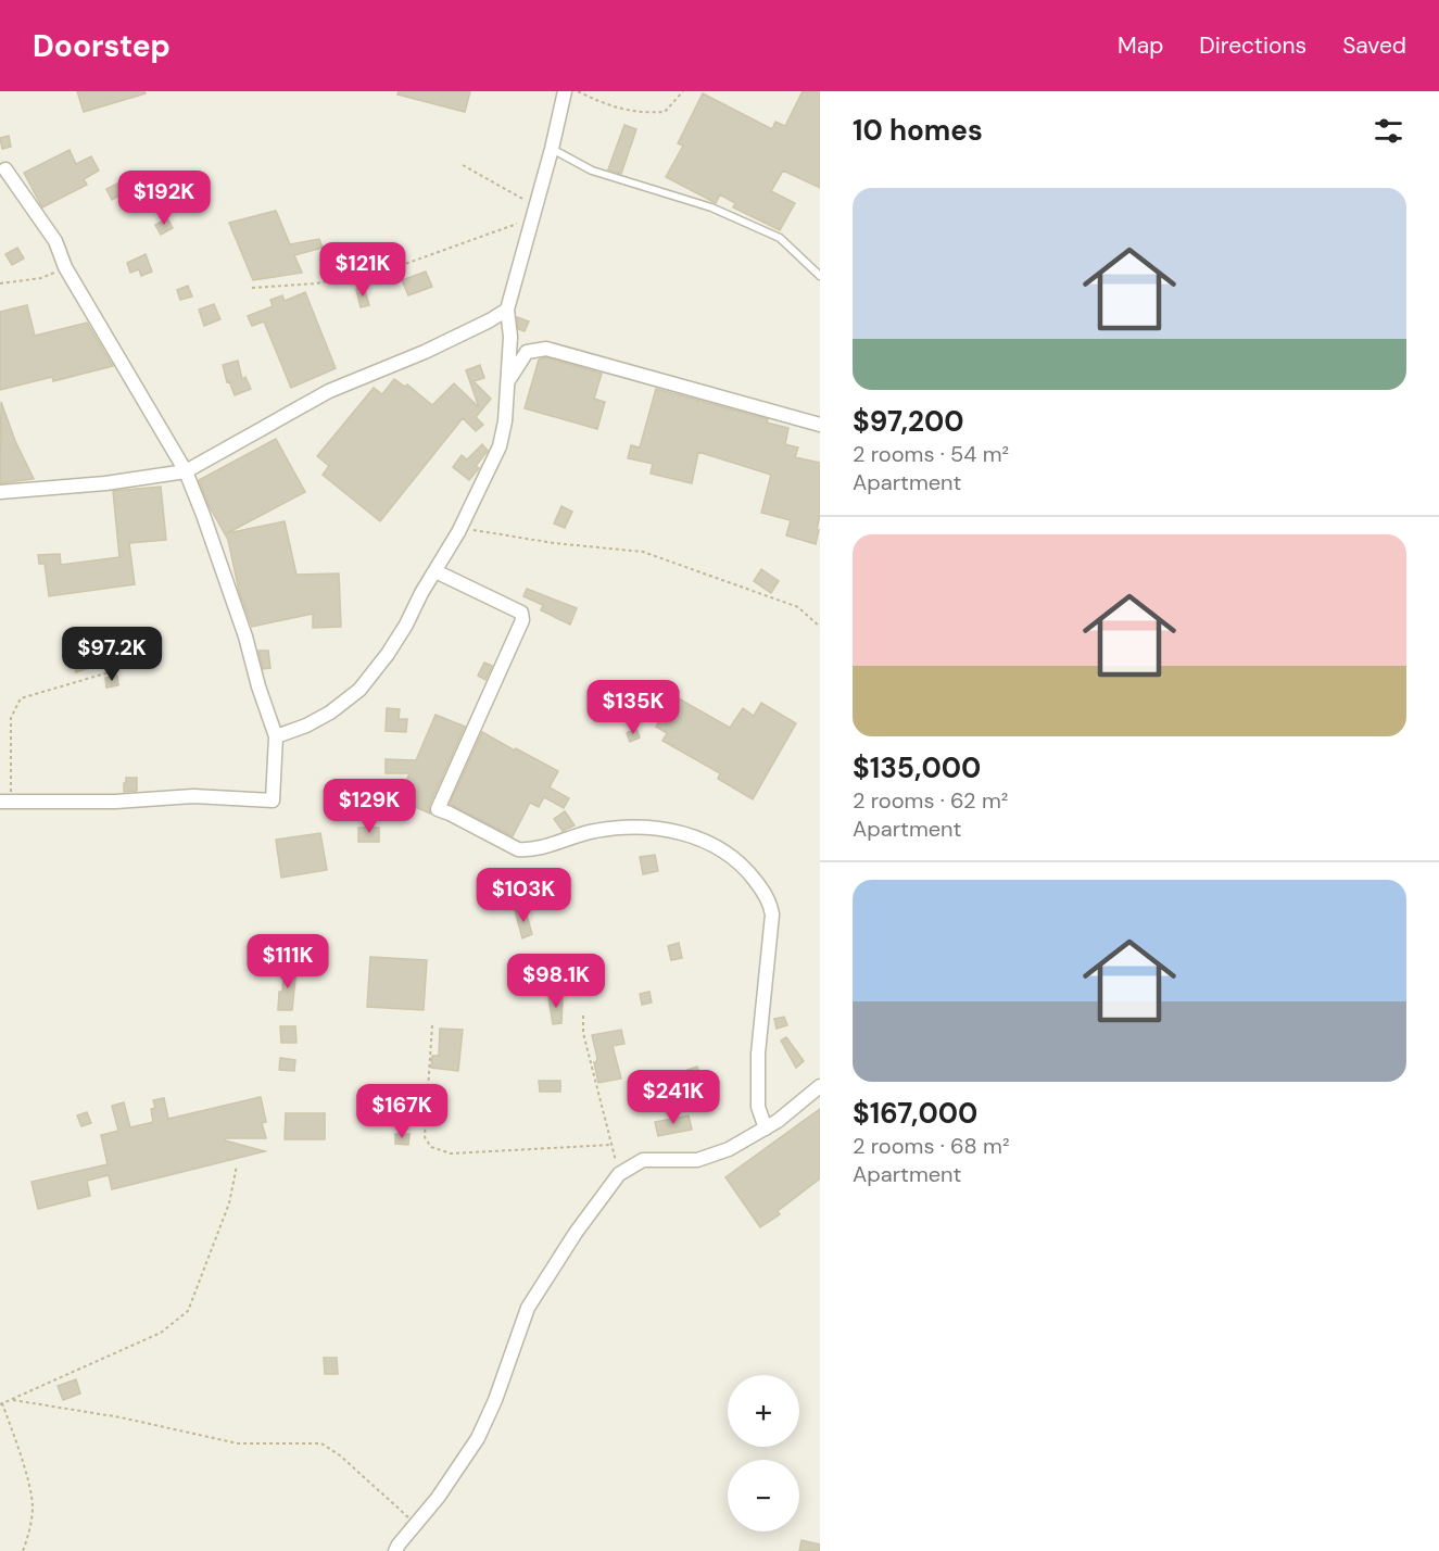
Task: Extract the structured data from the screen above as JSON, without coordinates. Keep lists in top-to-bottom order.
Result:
{
  "page": {
    "header": "Doorstep",
    "nav": ["Map", "Directions", "Saved"],
    "heading": "10 homes",
    "list": [
      {
        "name": "$97,200",
        "note": "2 rooms · 54 m² · Apartment"
      },
      {
        "name": "$135,000",
        "note": "2 rooms · 62 m² · Apartment"
      },
      {
        "name": "$167,000",
        "note": "2 rooms · 68 m² · Apartment"
      }
    ],
    "price": [
      "$192K",
      "$121K",
      "$97.2K",
      "$135K",
      "$129K",
      "$103K",
      "$111K",
      "$98.1K",
      "$241K",
      "$167K"
    ],
    "map_buttons": ["+", "−"]
  }
}
